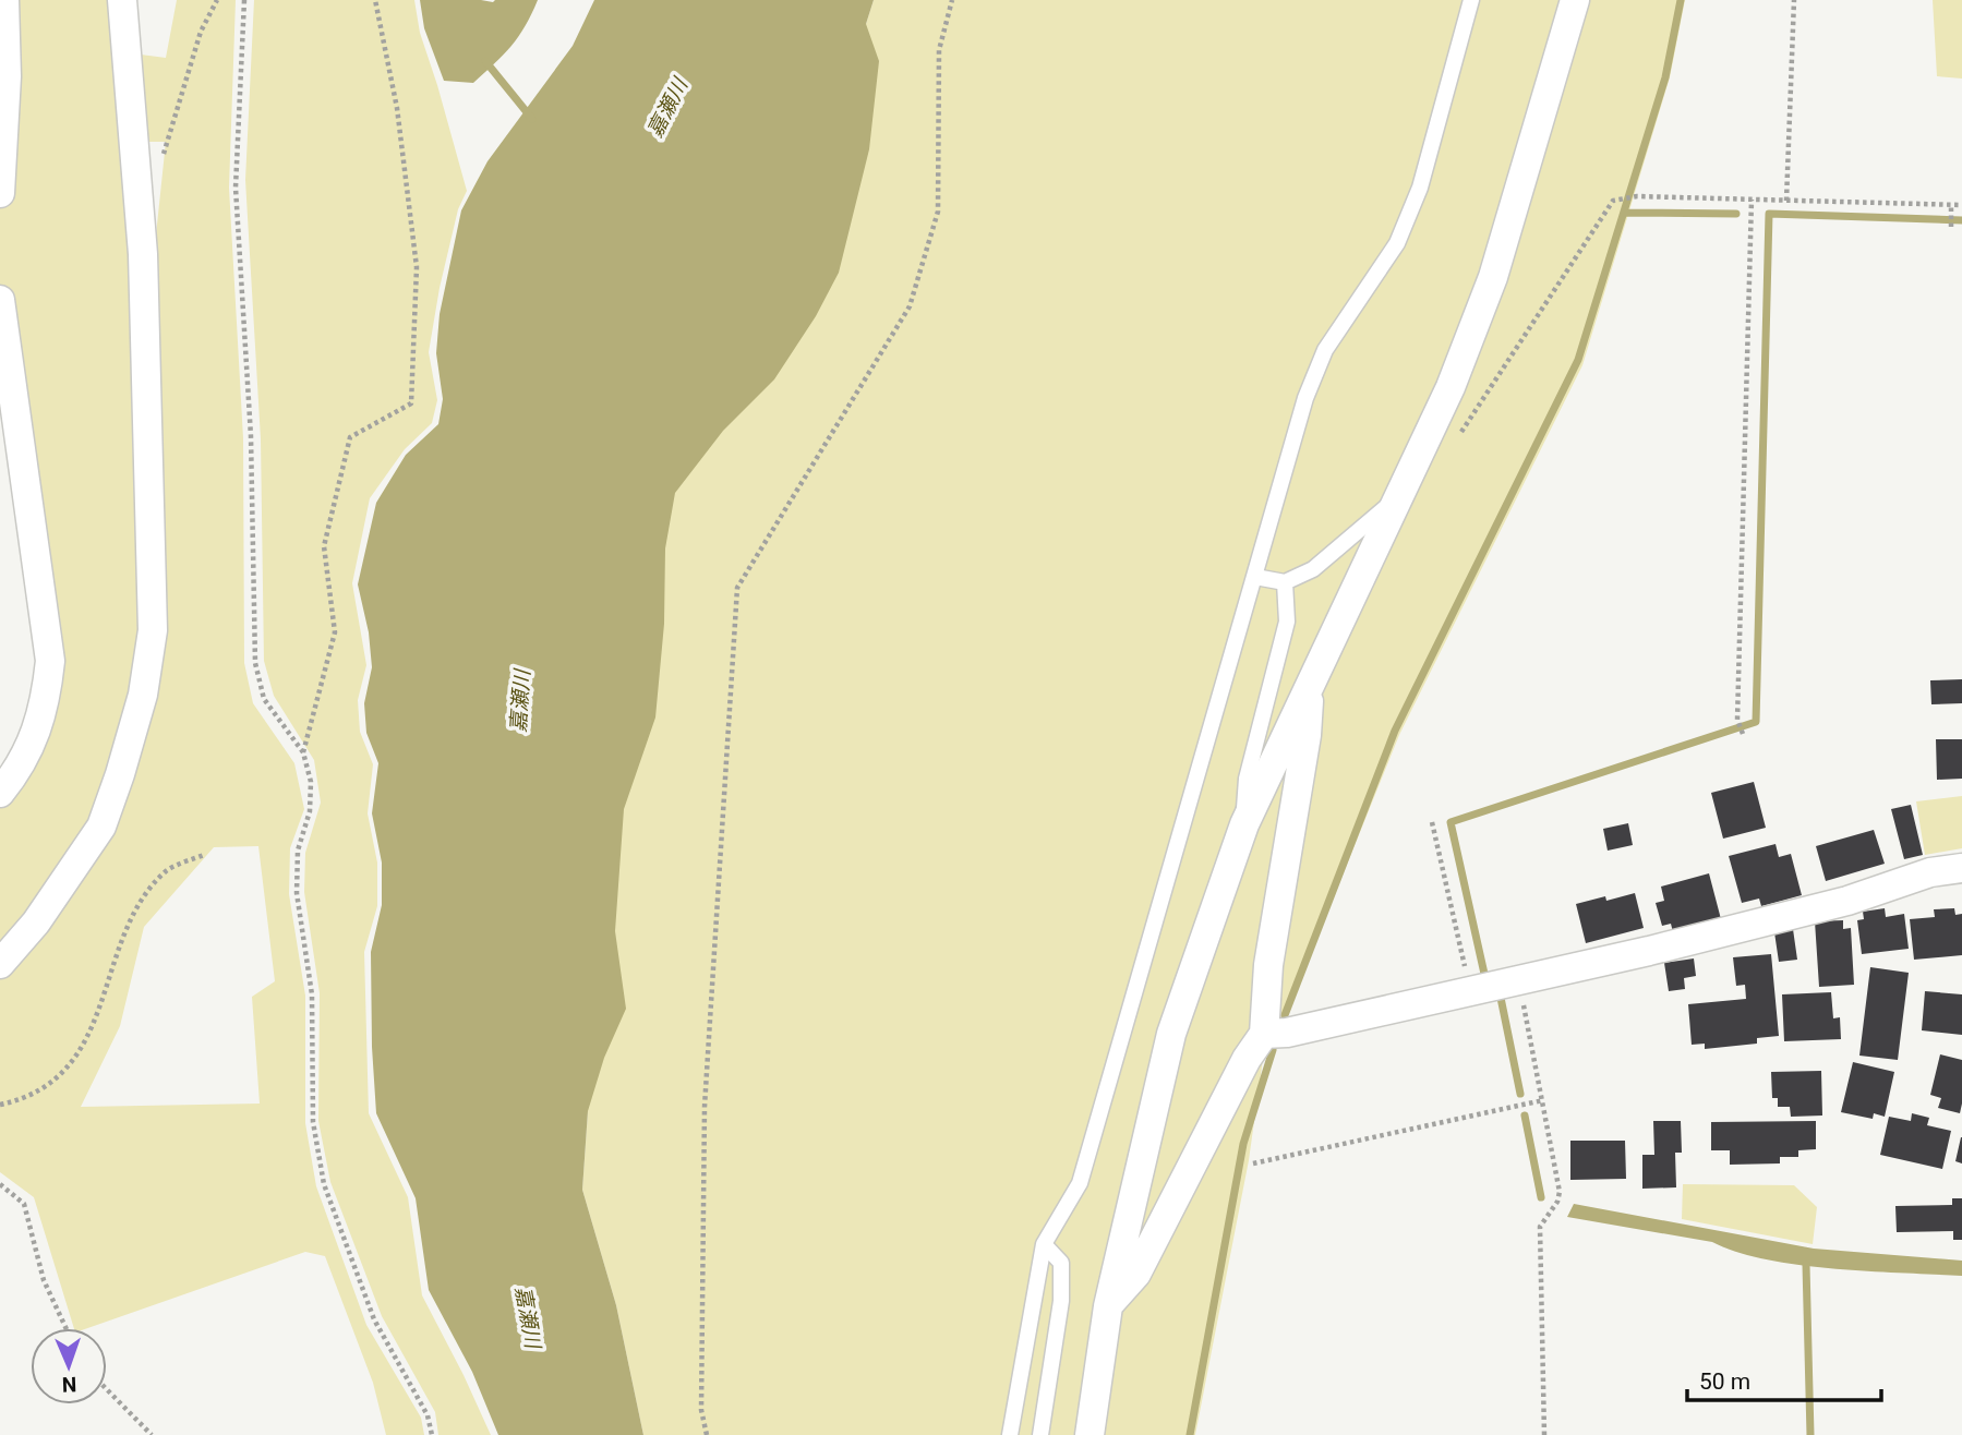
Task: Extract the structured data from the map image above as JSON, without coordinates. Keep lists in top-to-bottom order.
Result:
{
  "water": ["嘉瀬川"],
  "scale_bar": "50 m",
  "north": "bottom"
}
